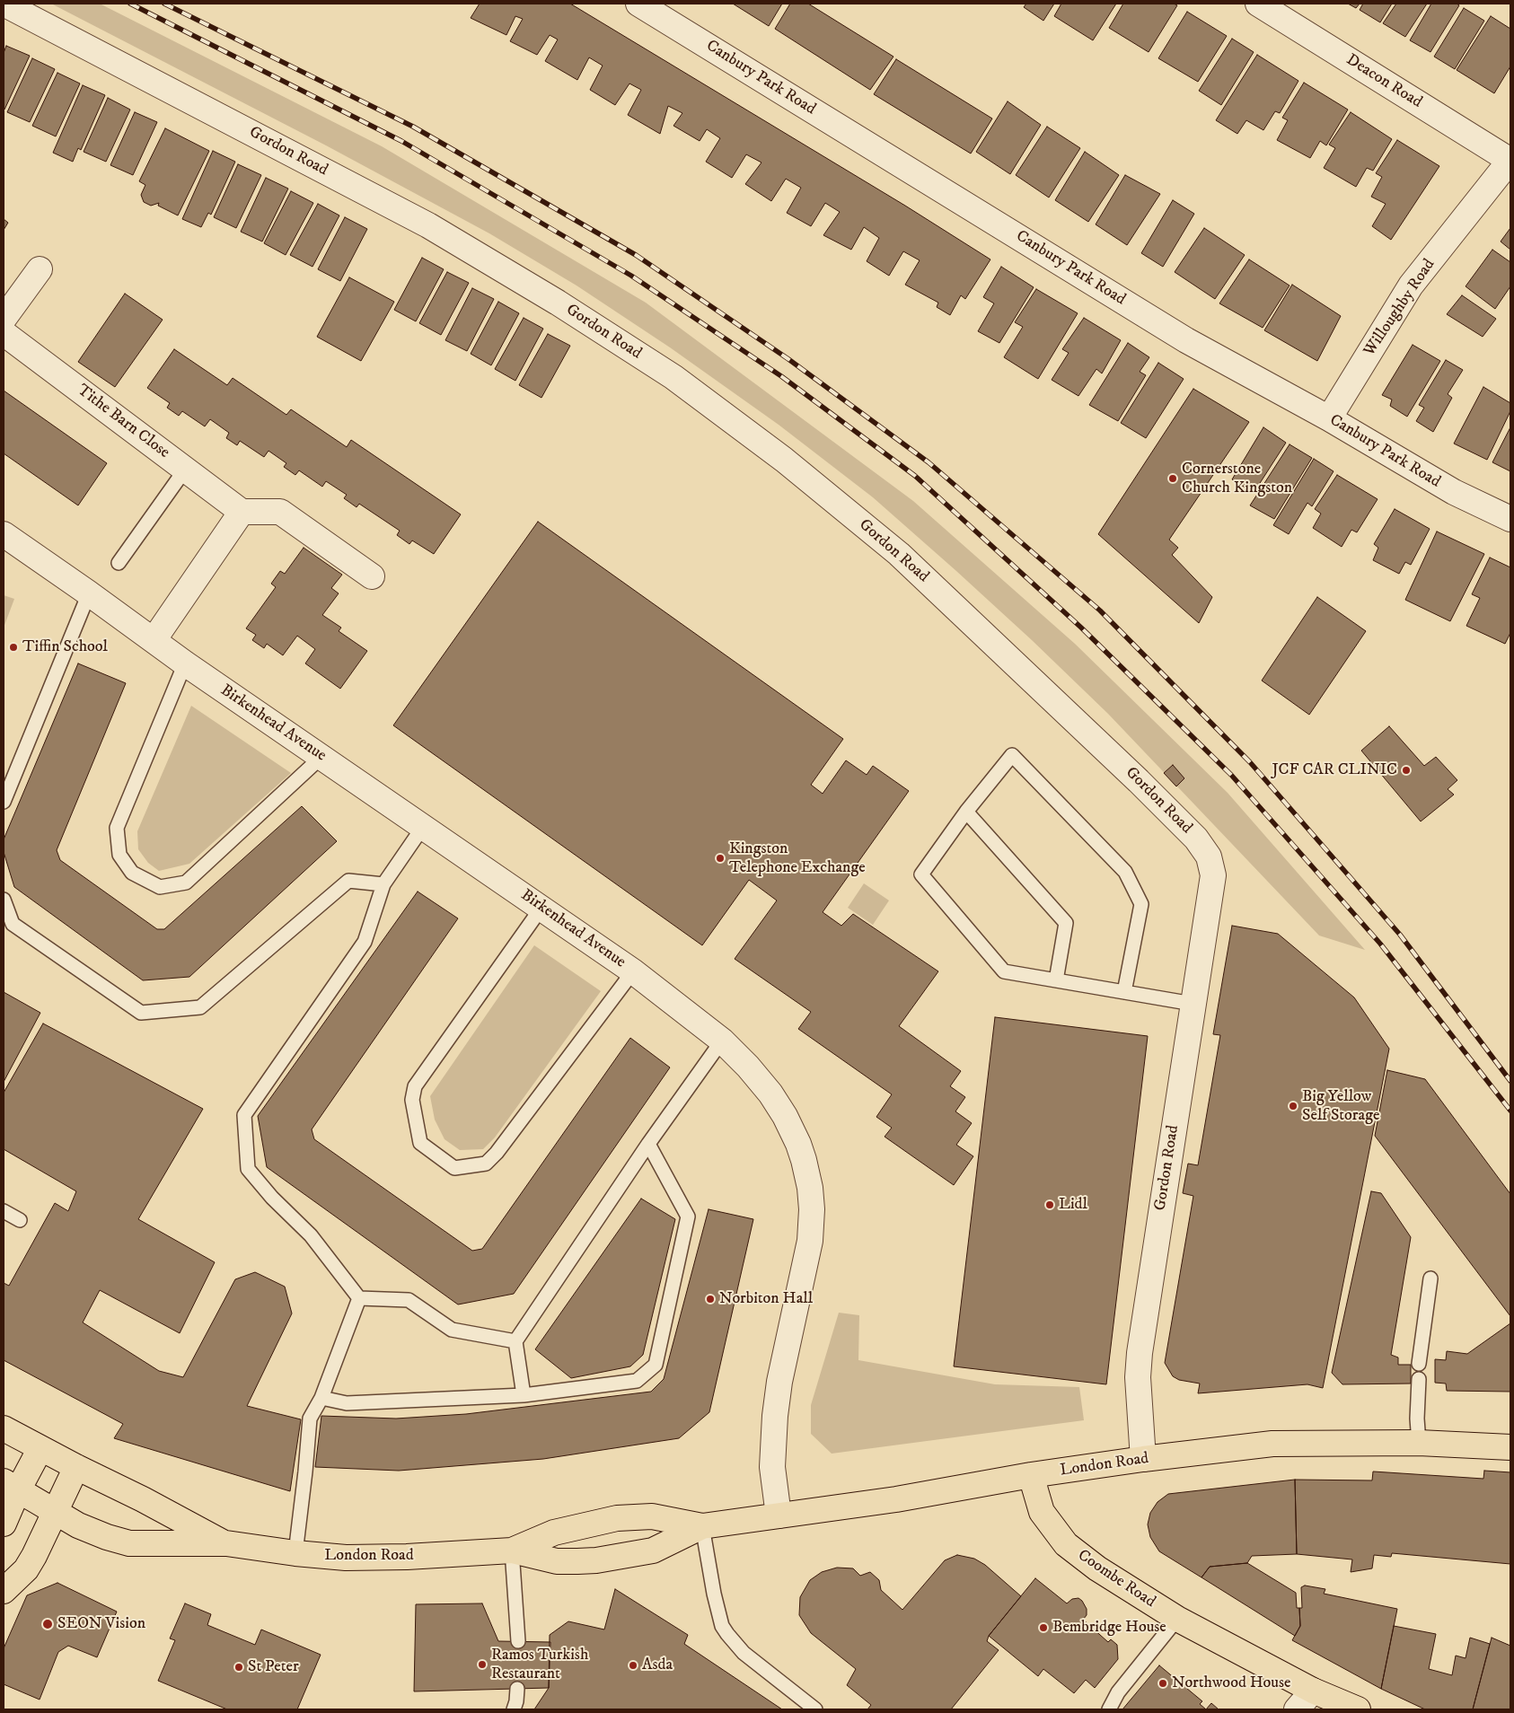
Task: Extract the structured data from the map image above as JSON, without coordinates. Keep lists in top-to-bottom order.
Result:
{
  "streets": {
    "main road": ["London Road", "Coombe Road"],
    "street": [
      "Canbury Park Road",
      "Deacon Road",
      "Gordon Road",
      "Willoughby Road",
      "Tithe Barn Close",
      "Birkenhead Avenue"
    ]
  },
  "crossings": [
    ["Canbury Park Road", "Willoughby Road"],
    ["Deacon Road", "Willoughby Road"],
    ["Gordon Road", "London Road"],
    ["Birkenhead Avenue", "London Road"],
    ["London Road", "Coombe Road"]
  ],
  "places": [
    "Cornerstone Church Kingston",
    "Tiffin School",
    "JCF CAR CLINIC",
    "Kingston Telephone Exchange",
    "Big Yellow Self Storage",
    "Lidl",
    "Norbiton Hall",
    "SEON Vision",
    "Bembridge House",
    "Ramos Turkish Restaurant",
    "Asda",
    "St Peter",
    "Northwood House"
  ]
}
